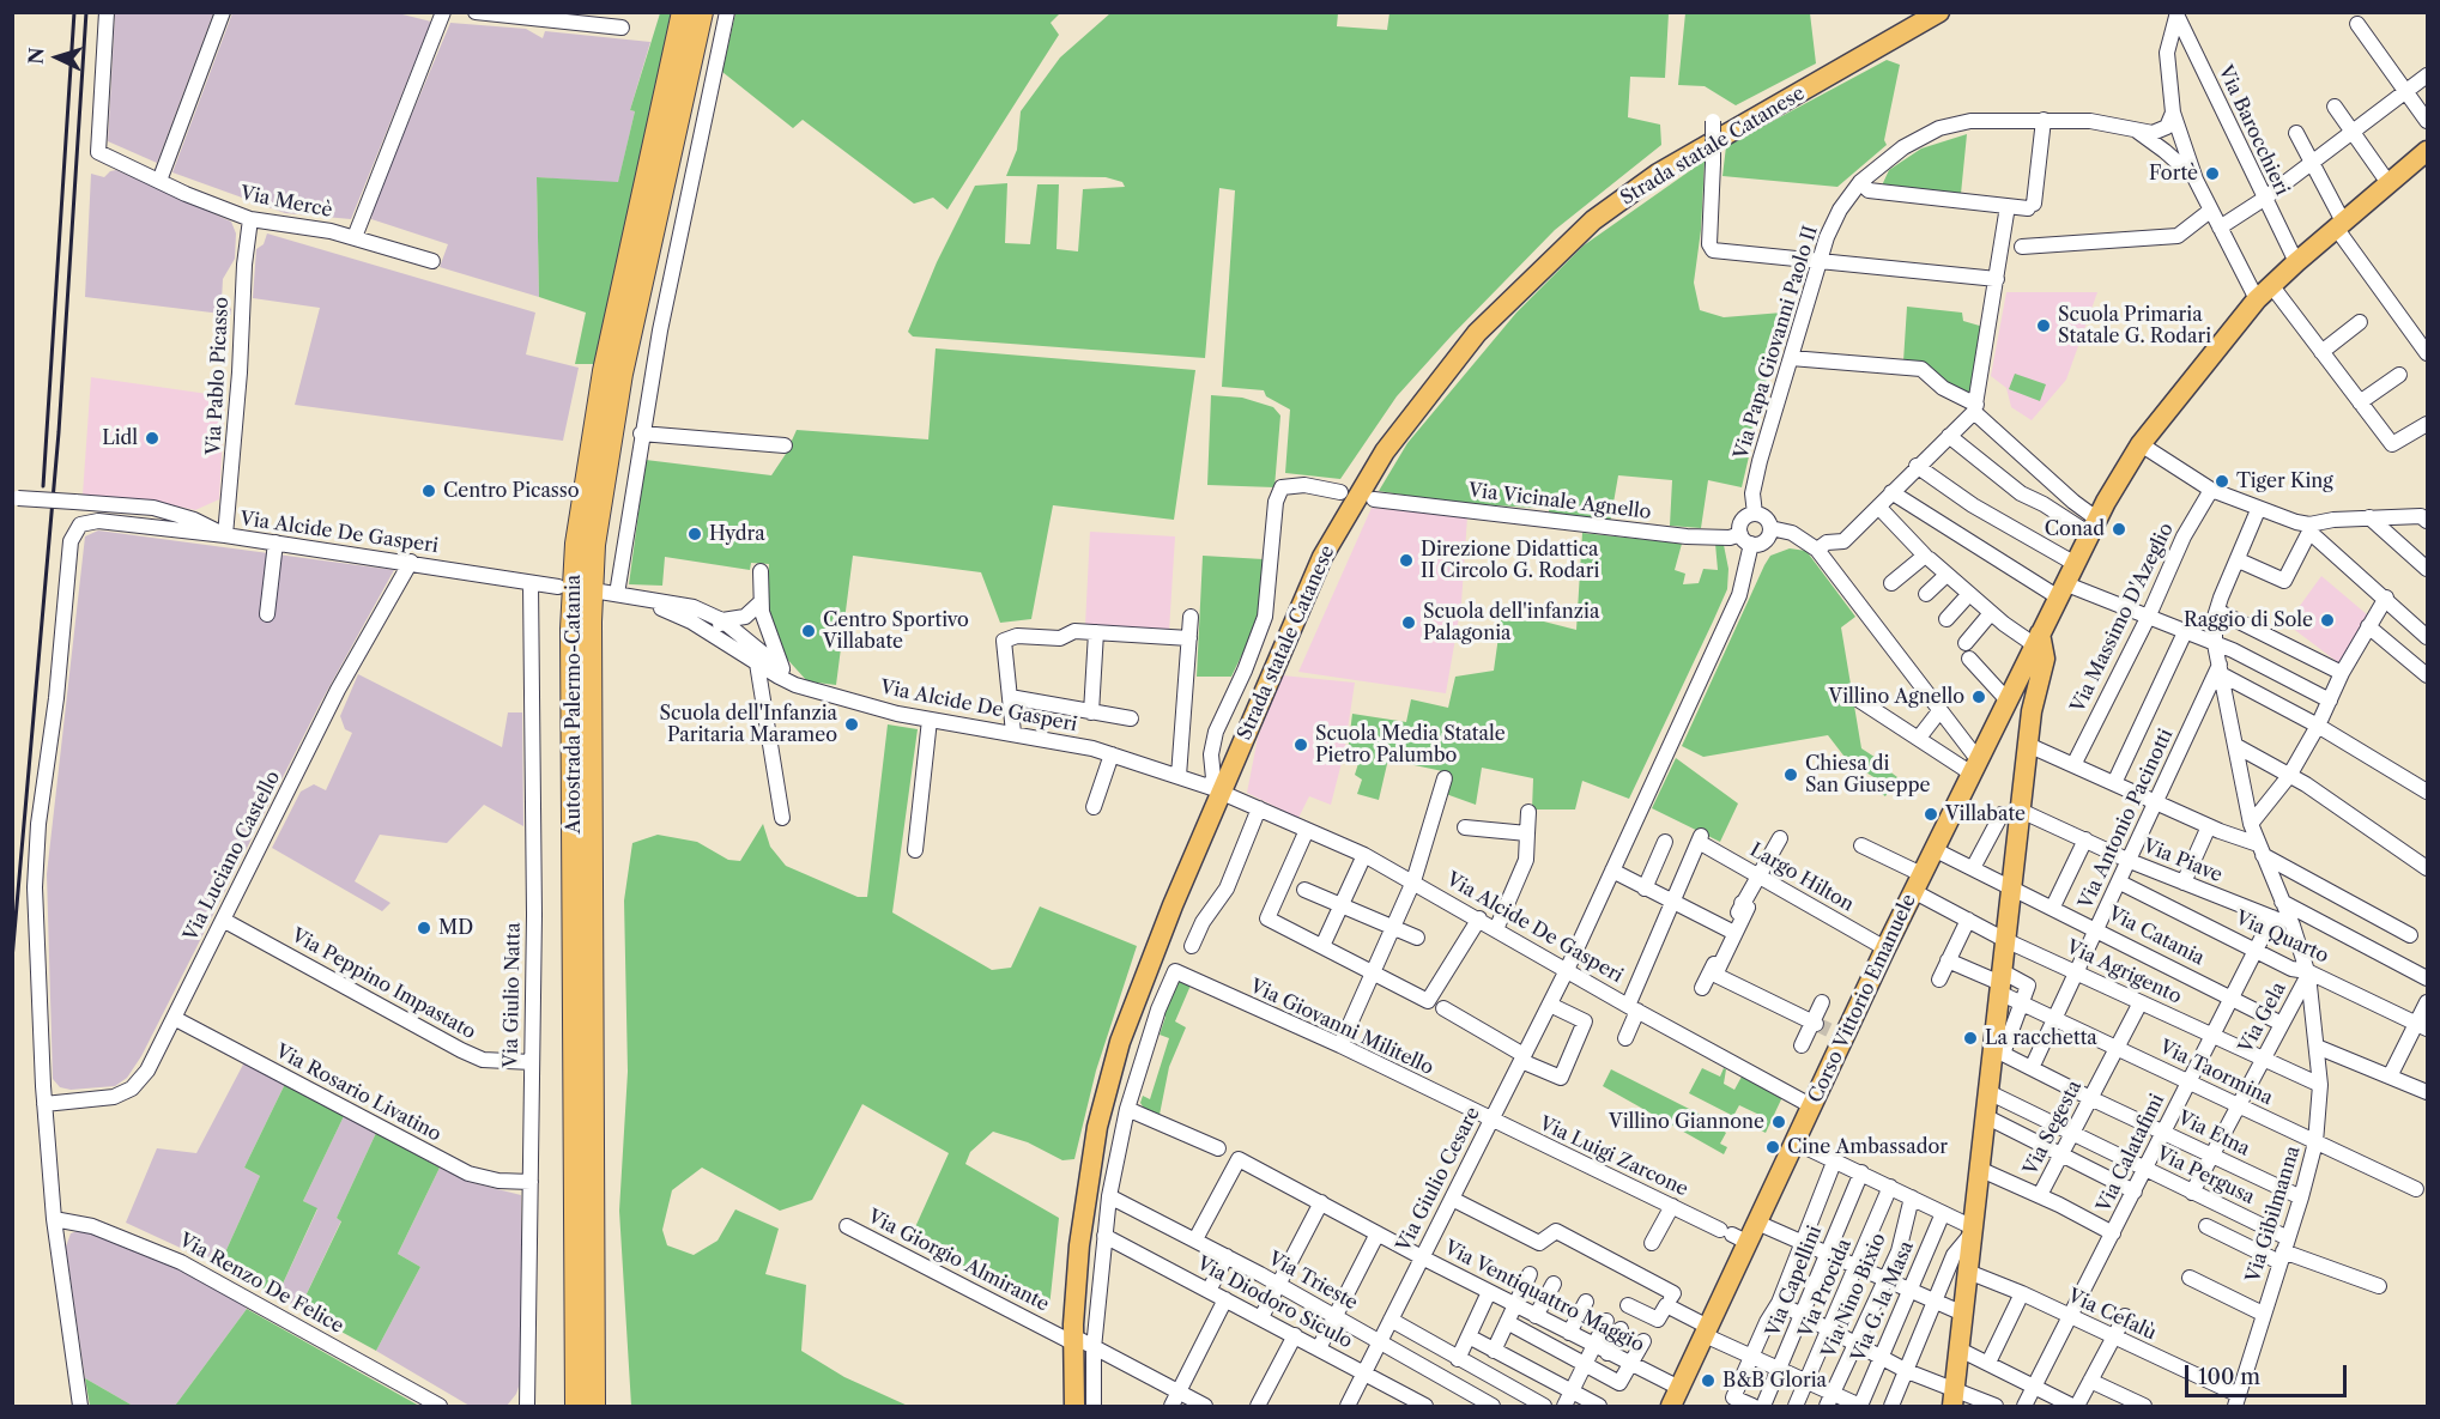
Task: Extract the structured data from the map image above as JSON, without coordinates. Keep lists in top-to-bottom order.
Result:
{
  "streets": {
    "highway": ["Autostrada Palermo-Catania"],
    "main road": ["Strada statale Catanese", "Corso Vittorio Emanuele"],
    "street": [
      "Via Barocchieri",
      "Via Mercè",
      "Via Papa Giovanni Paolo II",
      "Via Pablo Picasso",
      "Via Vicinale Agnello",
      "Via Alcide De Gasperi",
      "Via Massimo D'Azeglio",
      "Via Antonio Pacinotti",
      "Via Luciano Castello",
      "Via Piave",
      "Largo Hilton",
      "Via Catania",
      "Via Quarto",
      "Via Agrigento",
      "Via Peppino Impastato",
      "Via Giulio Natta",
      "Via Gela",
      "Via Giovanni Militello",
      "Via Taormina",
      "Via Rosario Livatino",
      "Via Segesta",
      "Via Etna",
      "Via Calatafimi",
      "Via Luigi Zarcone",
      "Via Pergusa",
      "Via Giulio Cesare",
      "Via Gibilmanna",
      "Via Giorgio Almirante",
      "Via Trieste",
      "Via Capellini",
      "Via Renzo De Felice",
      "Via Procida",
      "Via Nino Bixio",
      "Via Ventiquattro Maggio",
      "Via G. la Masa",
      "Via Diodoro Siculo",
      "Via Cefalù"
    ]
  },
  "crossings": [
    ["Via Barocchieri", "Corso Vittorio Emanuele"],
    ["Via Mercè", "Via Pablo Picasso"],
    ["Via Papa Giovanni Paolo II", "Via Vicinale Agnello"],
    ["Via Pablo Picasso", "Via Alcide De Gasperi"],
    ["Via Alcide De Gasperi", "Via Luciano Castello"],
    ["Via Alcide De Gasperi", "Via Giulio Natta"],
    ["Via Alcide De Gasperi", "Corso Vittorio Emanuele"],
    ["Via Alcide De Gasperi", "Via Giulio Cesare"],
    ["Via Antonio Pacinotti", "Via Piave"],
    ["Via Antonio Pacinotti", "Via Catania"],
    ["Via Antonio Pacinotti", "Via Quarto"],
    ["Via Antonio Pacinotti", "Via Agrigento"],
    ["Via Antonio Pacinotti", "Via Taormina"],
    ["Via Antonio Pacinotti", "Via Etna"],
    ["Via Antonio Pacinotti", "Via Gibilmanna"],
    ["Via Luciano Castello", "Via Peppino Impastato"],
    ["Via Luciano Castello", "Via Rosario Livatino"],
    ["Via Piave", "Via Calatafimi"],
    ["Via Piave", "Via Gibilmanna"],
    ["Largo Hilton", "Corso Vittorio Emanuele"],
    ["Via Catania", "Corso Vittorio Emanuele"],
    ["Via Catania", "Via Gela"],
    ["Via Catania", "Via Calatafimi"],
    ["Via Quarto", "Via Gela"],
    ["Via Quarto", "Via Calatafimi"],
    ["Via Quarto", "Via Gibilmanna"],
    ["Via Agrigento", "Corso Vittorio Emanuele"],
    ["Via Agrigento", "Via Gela"],
    ["Via Agrigento", "Via Segesta"],
    ["Via Agrigento", "Via Calatafimi"],
    ["Via Agrigento", "Via Gibilmanna"],
    ["Via Peppino Impastato", "Via Giulio Natta"],
    ["Via Giulio Natta", "Via Rosario Livatino"],
    ["Corso Vittorio Emanuele", "Via Luigi Zarcone"],
    ["Corso Vittorio Emanuele", "Via Ventiquattro Maggio"],
    ["Via Gela", "Via Taormina"],
    ["Via Gela", "Via Etna"],
    ["Via Gela", "Via Pergusa"],
    ["Via Gela", "Via Gibilmanna"],
    ["Via Giovanni Militello", "Via Luigi Zarcone"],
    ["Via Giovanni Militello", "Via Giulio Cesare"],
    ["Via Taormina", "Via Segesta"],
    ["Via Taormina", "Via Calatafimi"],
    ["Via Taormina", "Via Gibilmanna"],
    ["Via Segesta", "Via Etna"],
    ["Via Segesta", "Via Pergusa"],
    ["Via Etna", "Via Calatafimi"],
    ["Via Etna", "Via Gibilmanna"],
    ["Via Calatafimi", "Via Pergusa"],
    ["Via Calatafimi", "Via Cefalù"],
    ["Via Luigi Zarcone", "Via Giulio Cesare"],
    ["Via Pergusa", "Via Gibilmanna"],
    ["Via Giulio Cesare", "Via Trieste"],
    ["Via Giulio Cesare", "Via Ventiquattro Maggio"],
    ["Via Giulio Cesare", "Via Diodoro Siculo"],
    ["Via Gibilmanna", "Via Cefalù"],
    ["Via Trieste", "Via Ventiquattro Maggio"]
  ],
  "places": [
    "Fortè",
    "Scuola Primaria Statale G. Rodari",
    "Lidl",
    "Tiger King",
    "Centro Picasso",
    "Conad",
    "Hydra",
    "Direzione Didattica II Circolo G. Rodari",
    "Raggio di Sole",
    "Scuola dell'infanzia Palagonia",
    "Centro Sportivo Villabate",
    "Villino Agnello",
    "Scuola dell'Infanzia Paritaria Marameo",
    "Scuola Media Statale Pietro Palumbo",
    "Chiesa di San Giuseppe",
    "Villabate",
    "MD",
    "La racchetta",
    "Villino Giannone",
    "Cine Ambassador",
    "B&B Gloria"
  ],
  "scale_bar": "100 m",
  "north": "left"
}
